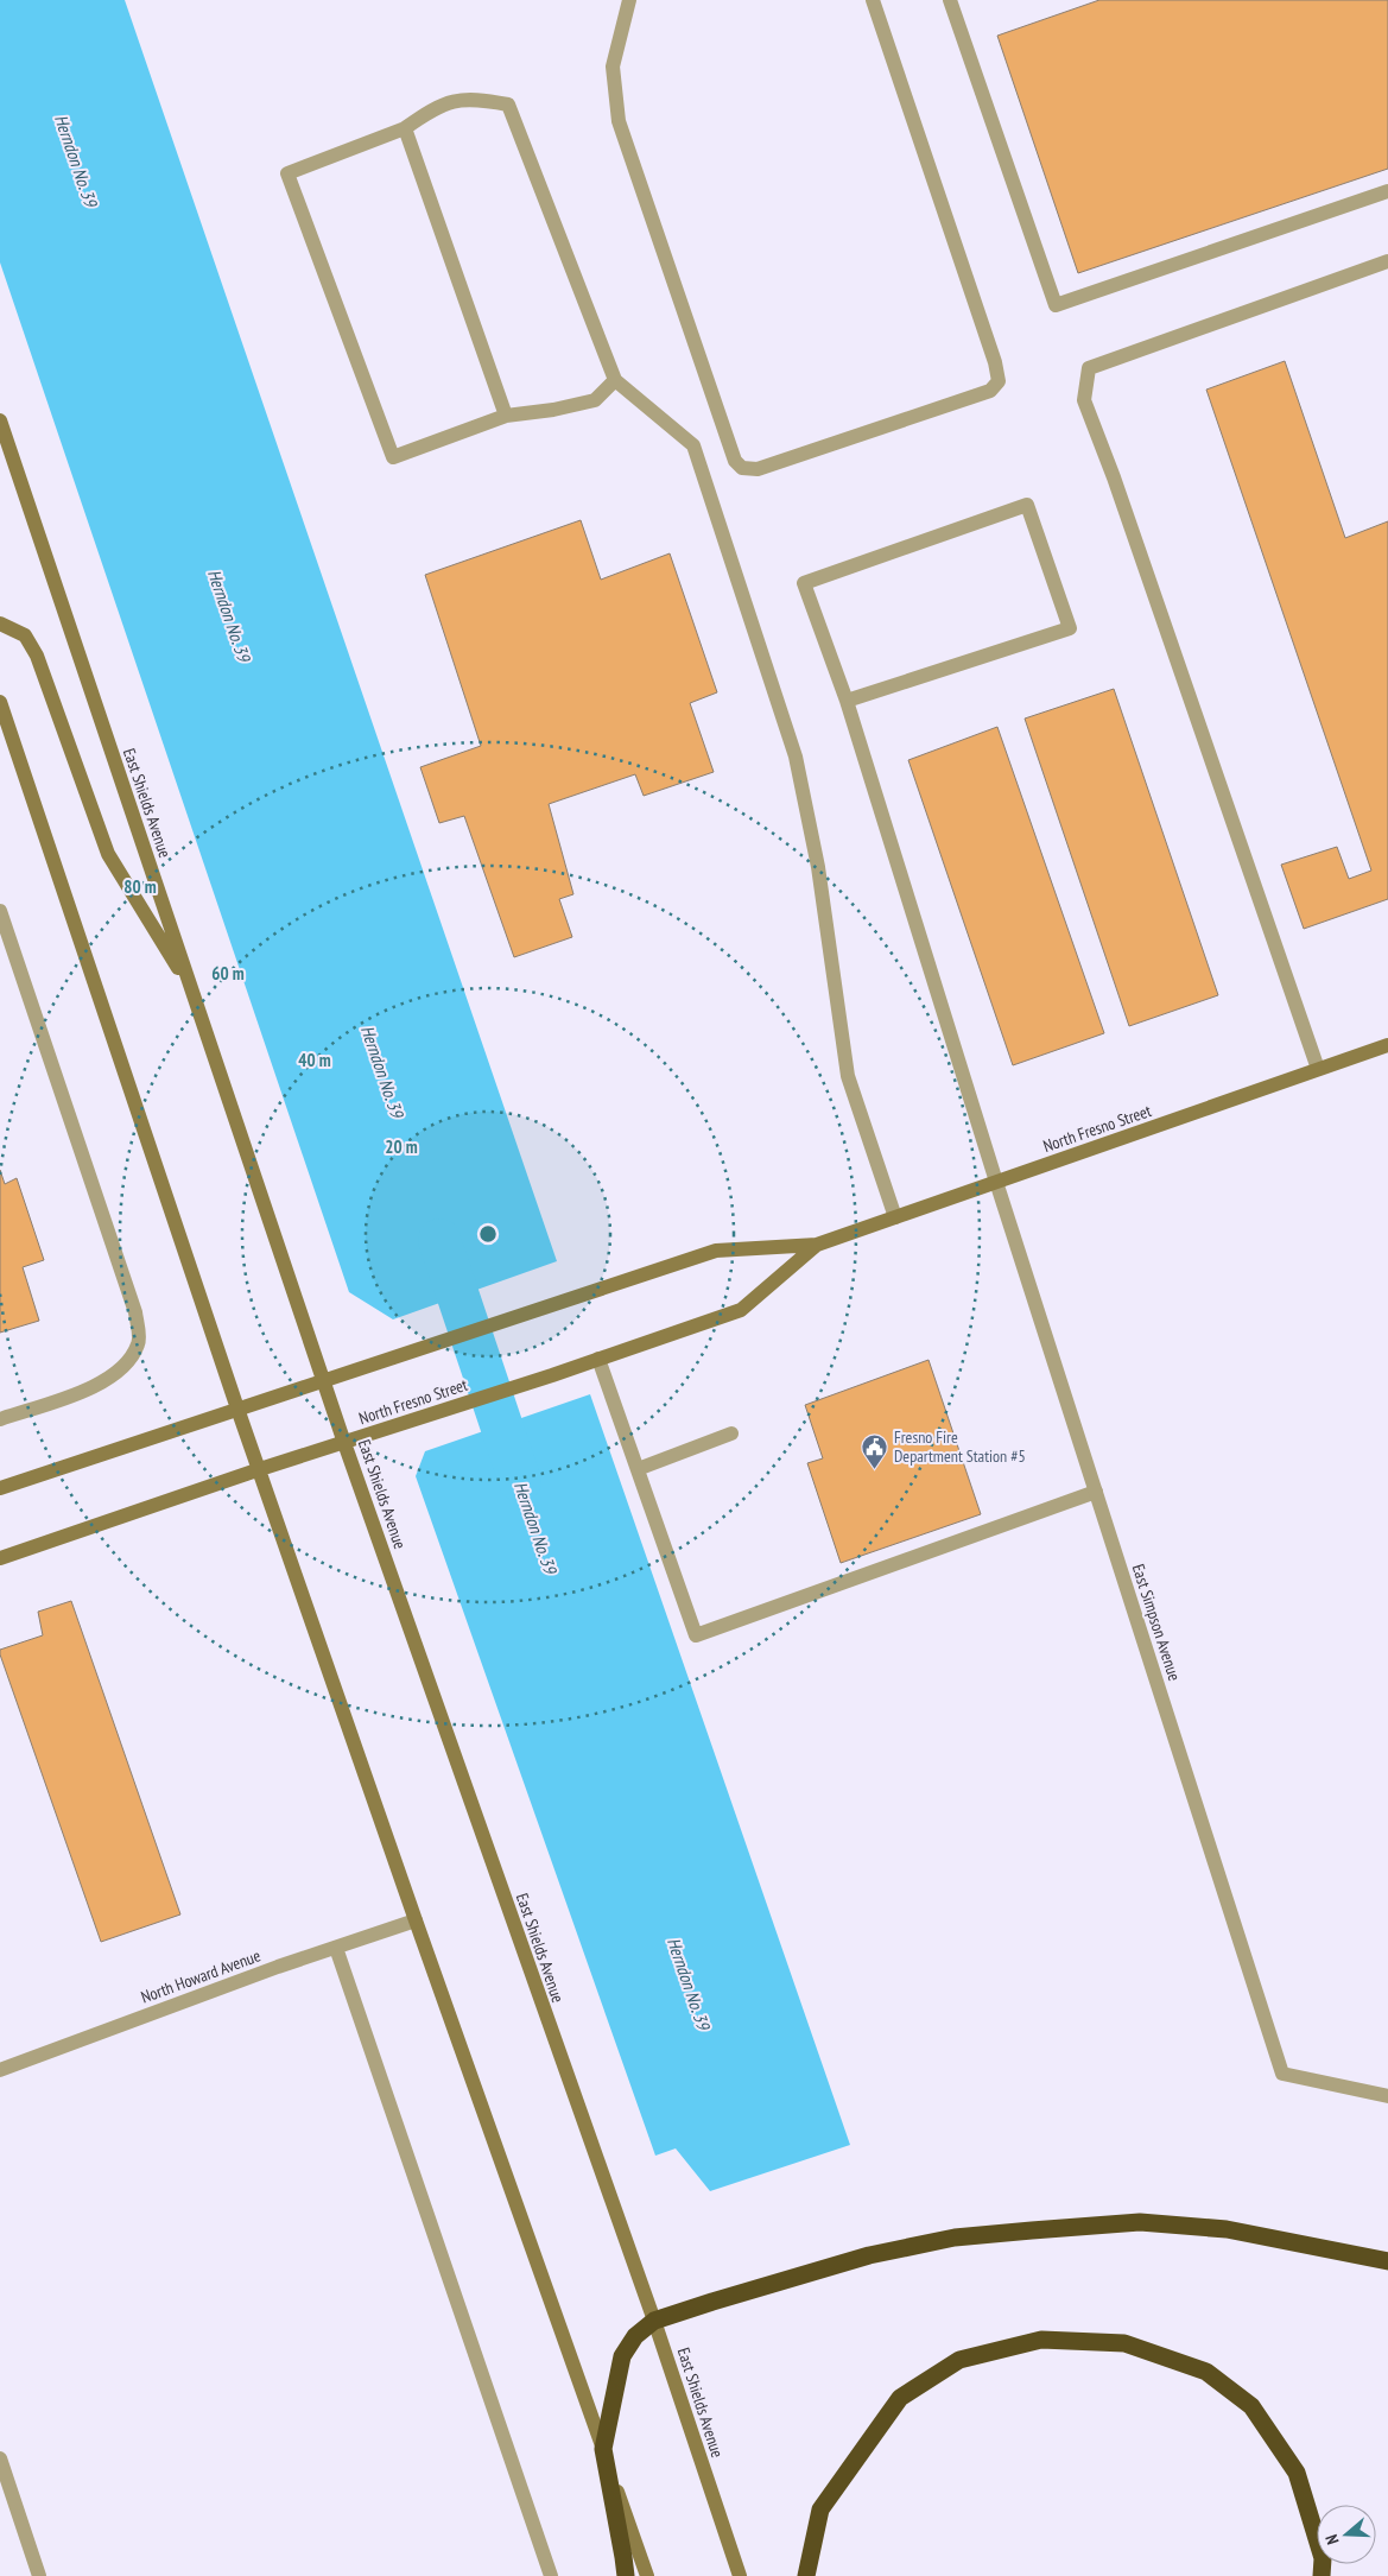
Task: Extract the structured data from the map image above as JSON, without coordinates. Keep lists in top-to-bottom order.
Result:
{
  "streets": {
    "main road": ["East Shields Avenue", "North Fresno Street"],
    "street": ["East Simpson Avenue", "North Howard Avenue"]
  },
  "crossings": [
    ["East Shields Avenue", "North Fresno Street"],
    ["North Fresno Street", "East Simpson Avenue"]
  ],
  "water": ["Herndon No. 39"],
  "places": {
    "public building": ["Fresno Fire Department Station #5"]
  },
  "north": "left",
  "rings": [
    "80 m",
    "60 m",
    "40 m",
    "20 m"
  ]
}
